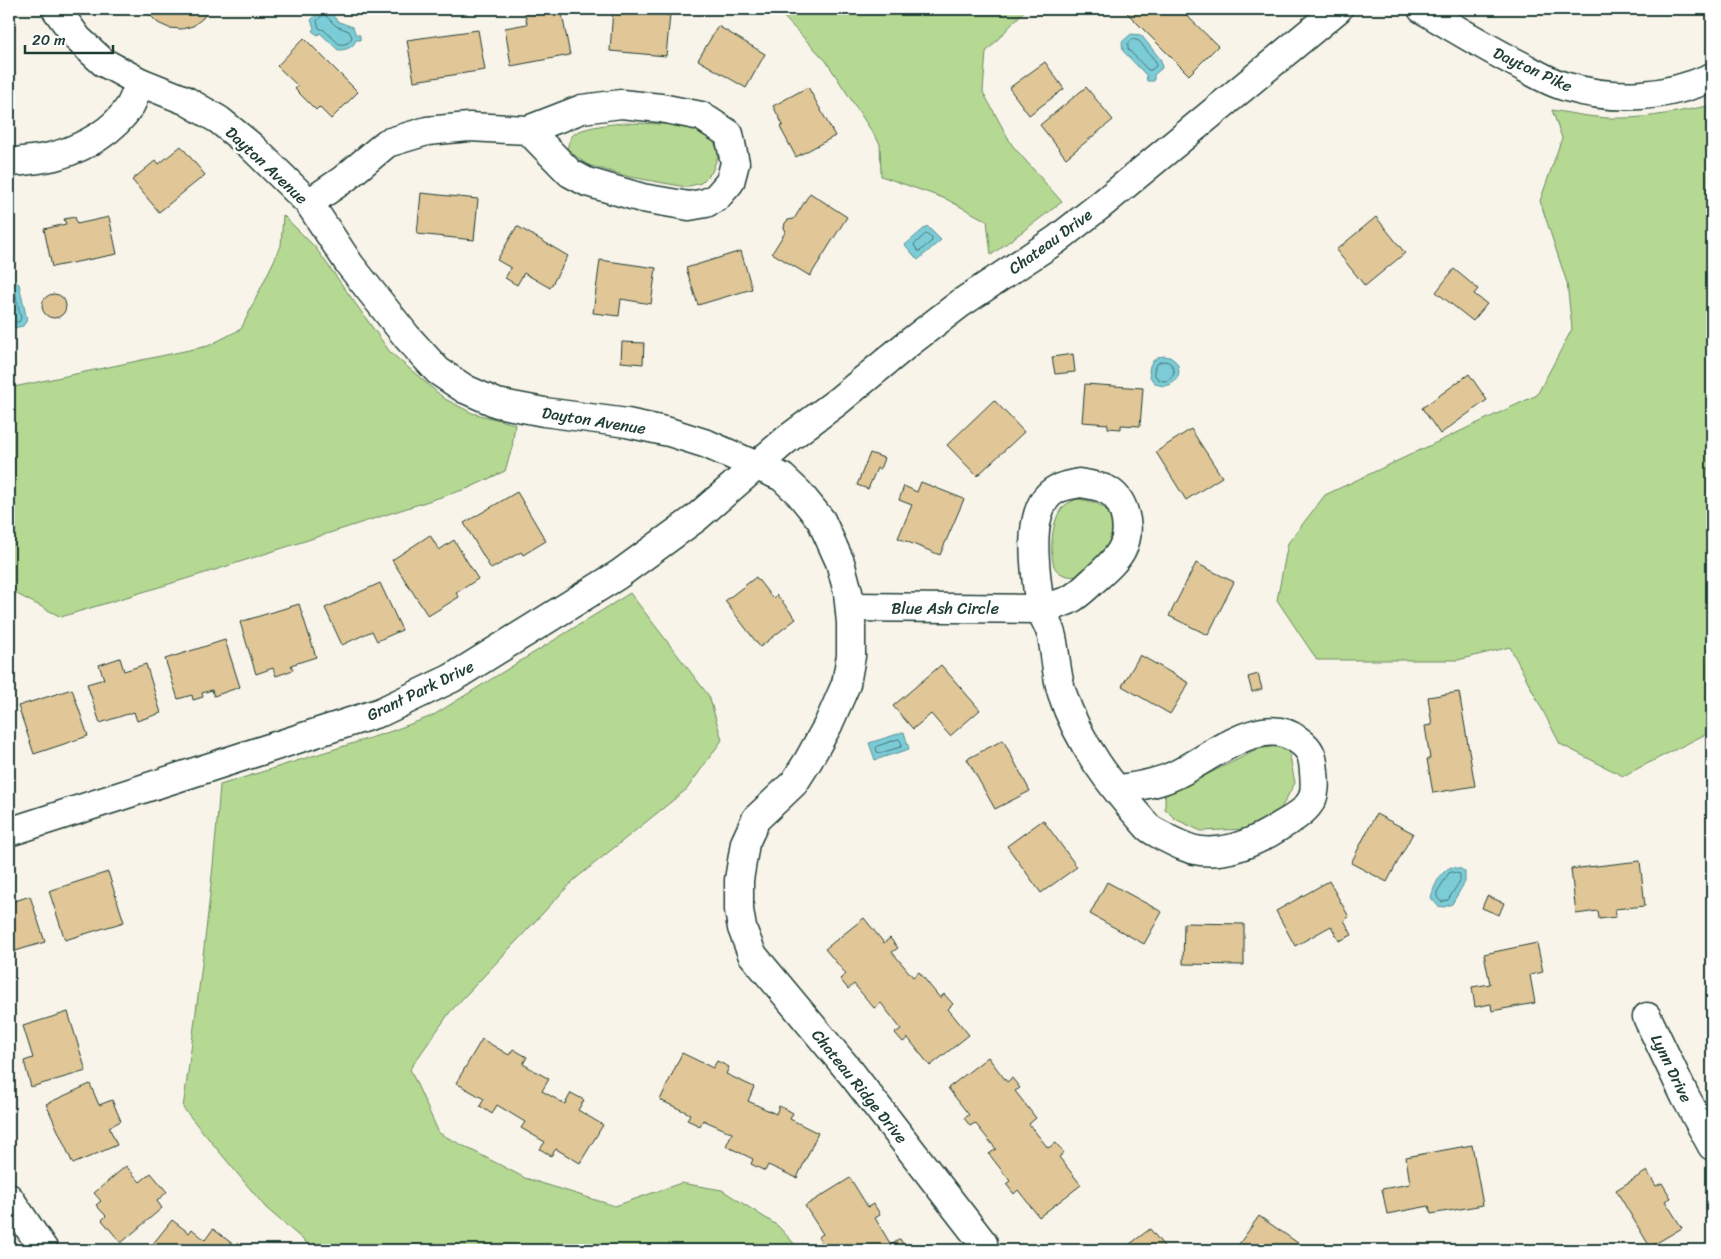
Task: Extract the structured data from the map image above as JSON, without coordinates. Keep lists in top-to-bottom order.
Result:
{
  "streets": {
    "street": [
      "Dayton Pike",
      "Dayton Avenue",
      "Chateau Drive",
      "Blue Ash Circle",
      "Grant Park Drive",
      "Lynn Drive",
      "Chateau Ridge Drive"
    ]
  },
  "crossings": [
    ["Dayton Avenue", "Chateau Drive"],
    ["Dayton Avenue", "Blue Ash Circle"],
    ["Dayton Avenue", "Grant Park Drive"],
    ["Dayton Avenue", "Chateau Ridge Drive"],
    ["Chateau Drive", "Grant Park Drive"]
  ],
  "scale_bar": "20 m"
}
